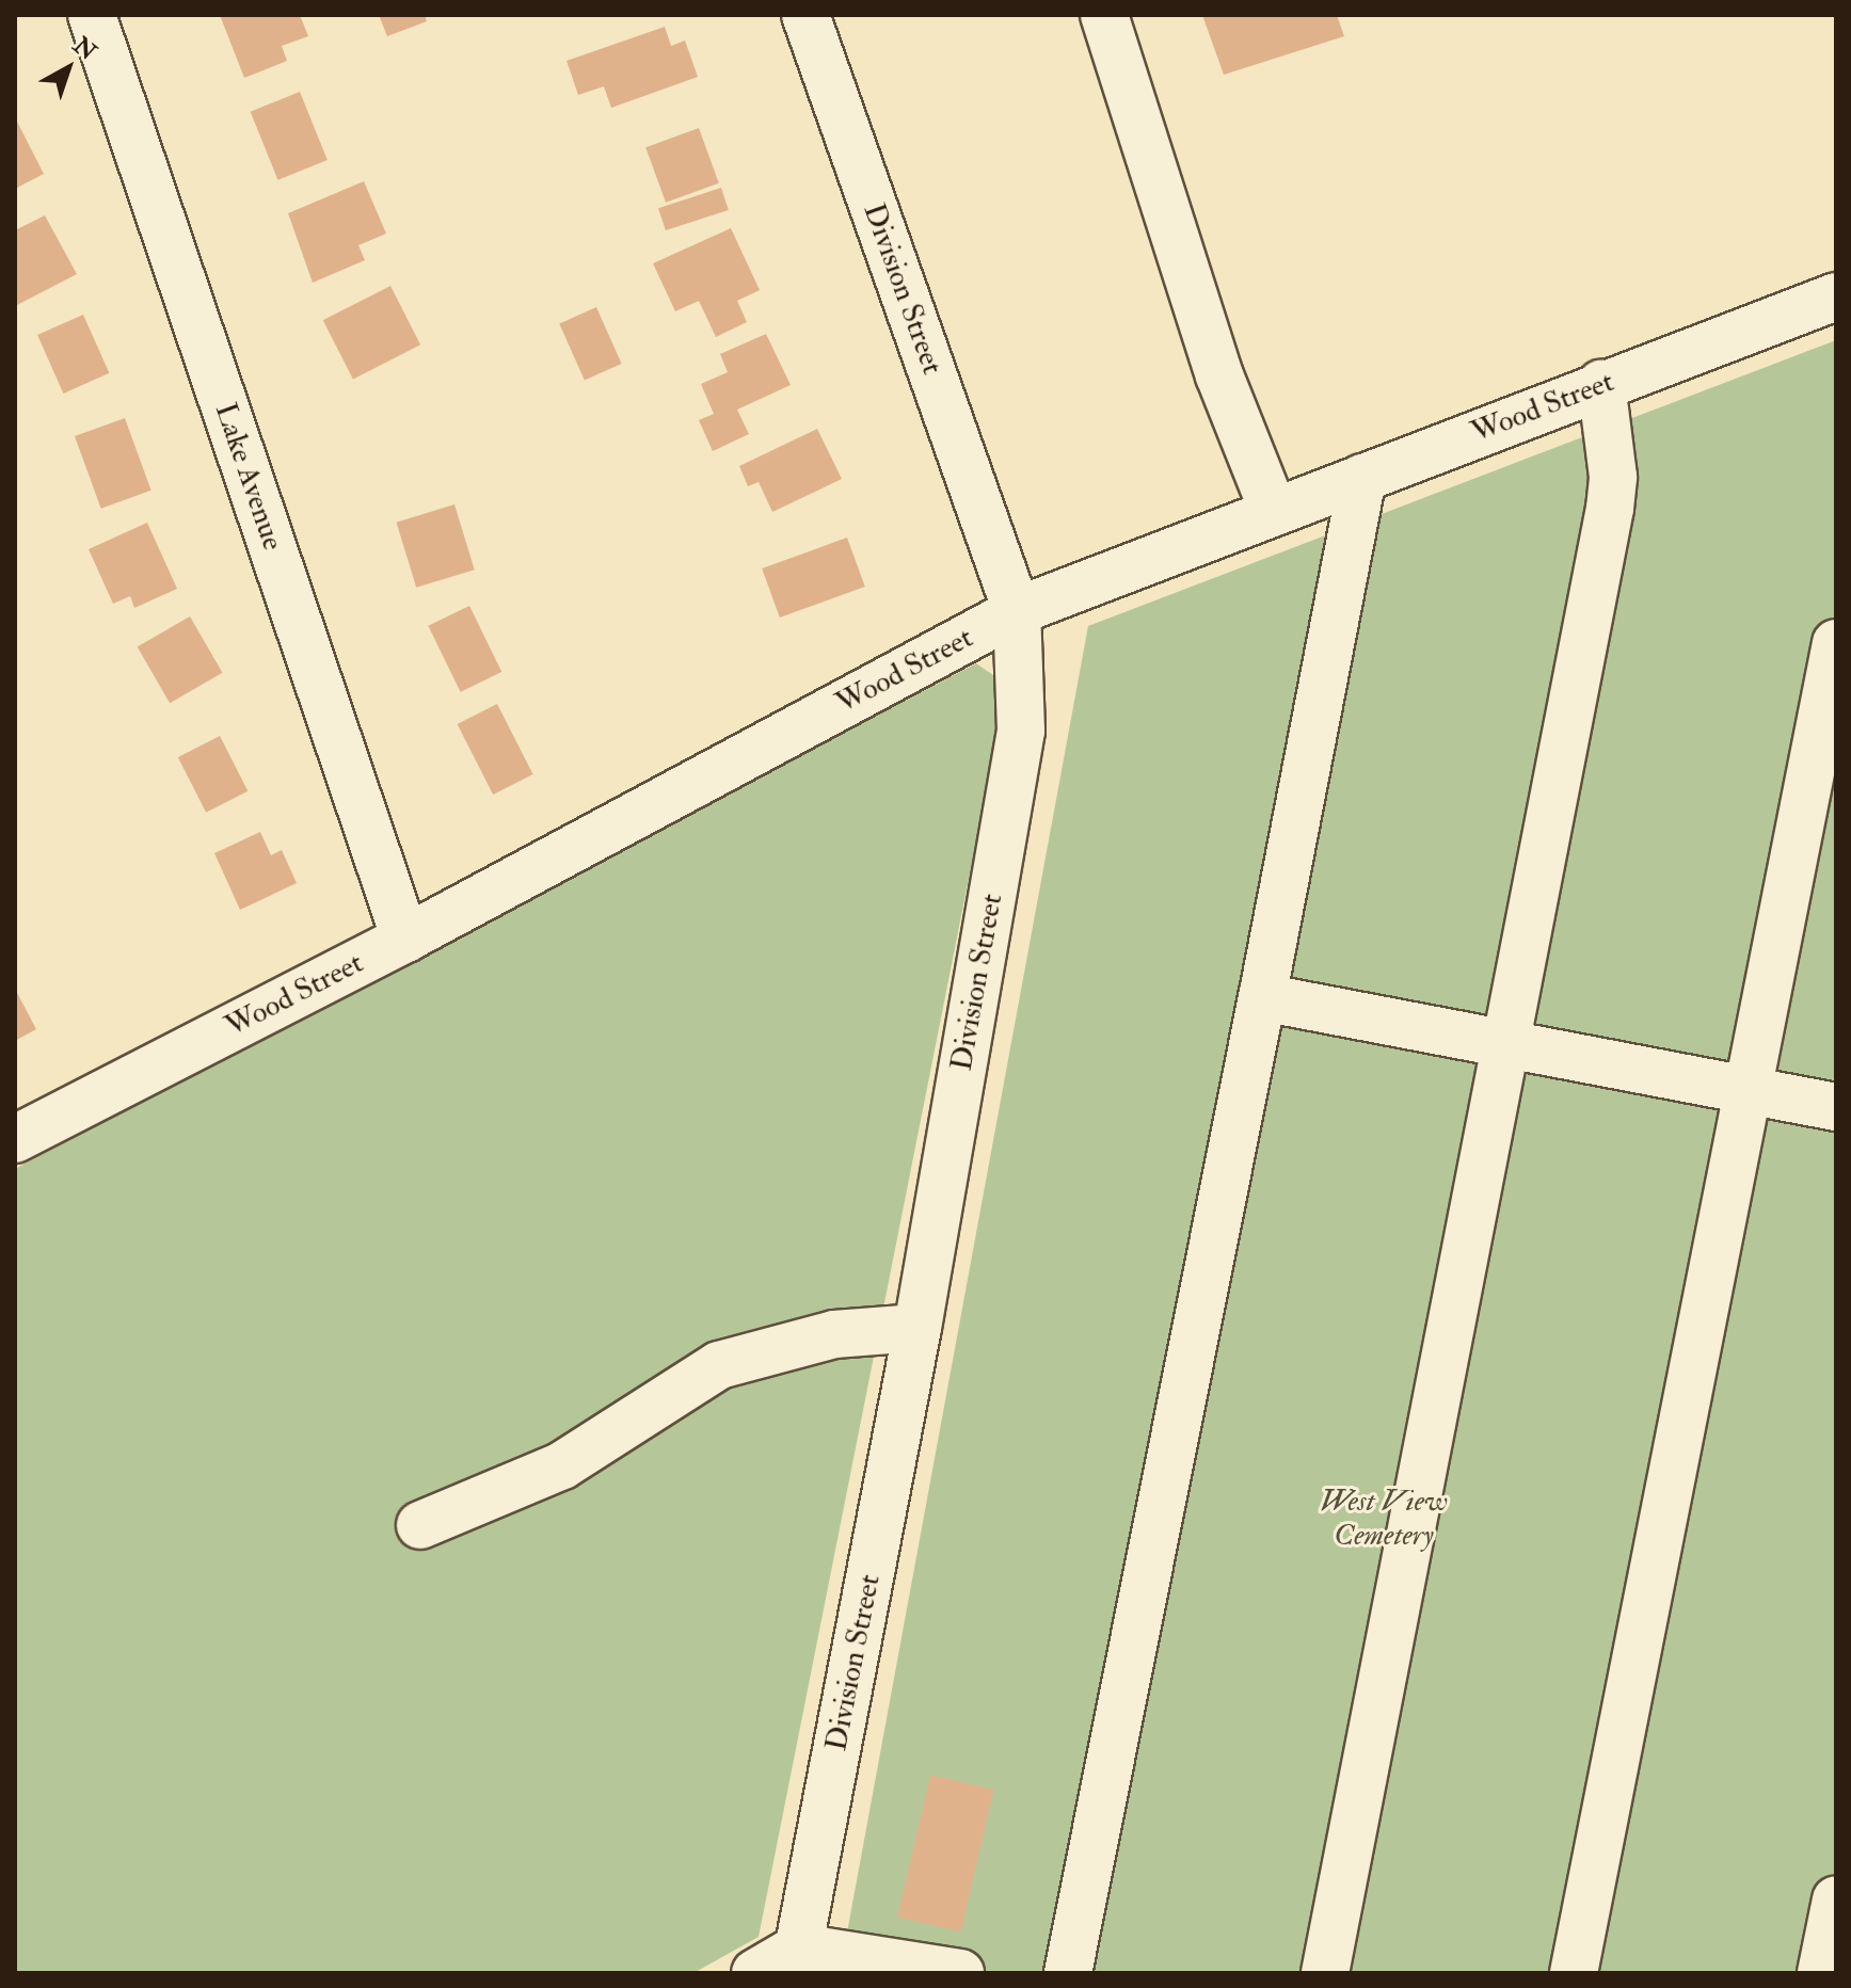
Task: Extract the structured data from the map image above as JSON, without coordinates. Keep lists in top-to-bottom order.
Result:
{
  "streets": {
    "street": ["Division Street", "Wood Street", "Lake Avenue"]
  },
  "crossings": [
    ["Division Street", "Wood Street"],
    ["Wood Street", "Lake Avenue"]
  ],
  "parks": ["West View Cemetery"],
  "north": "top right"
}
